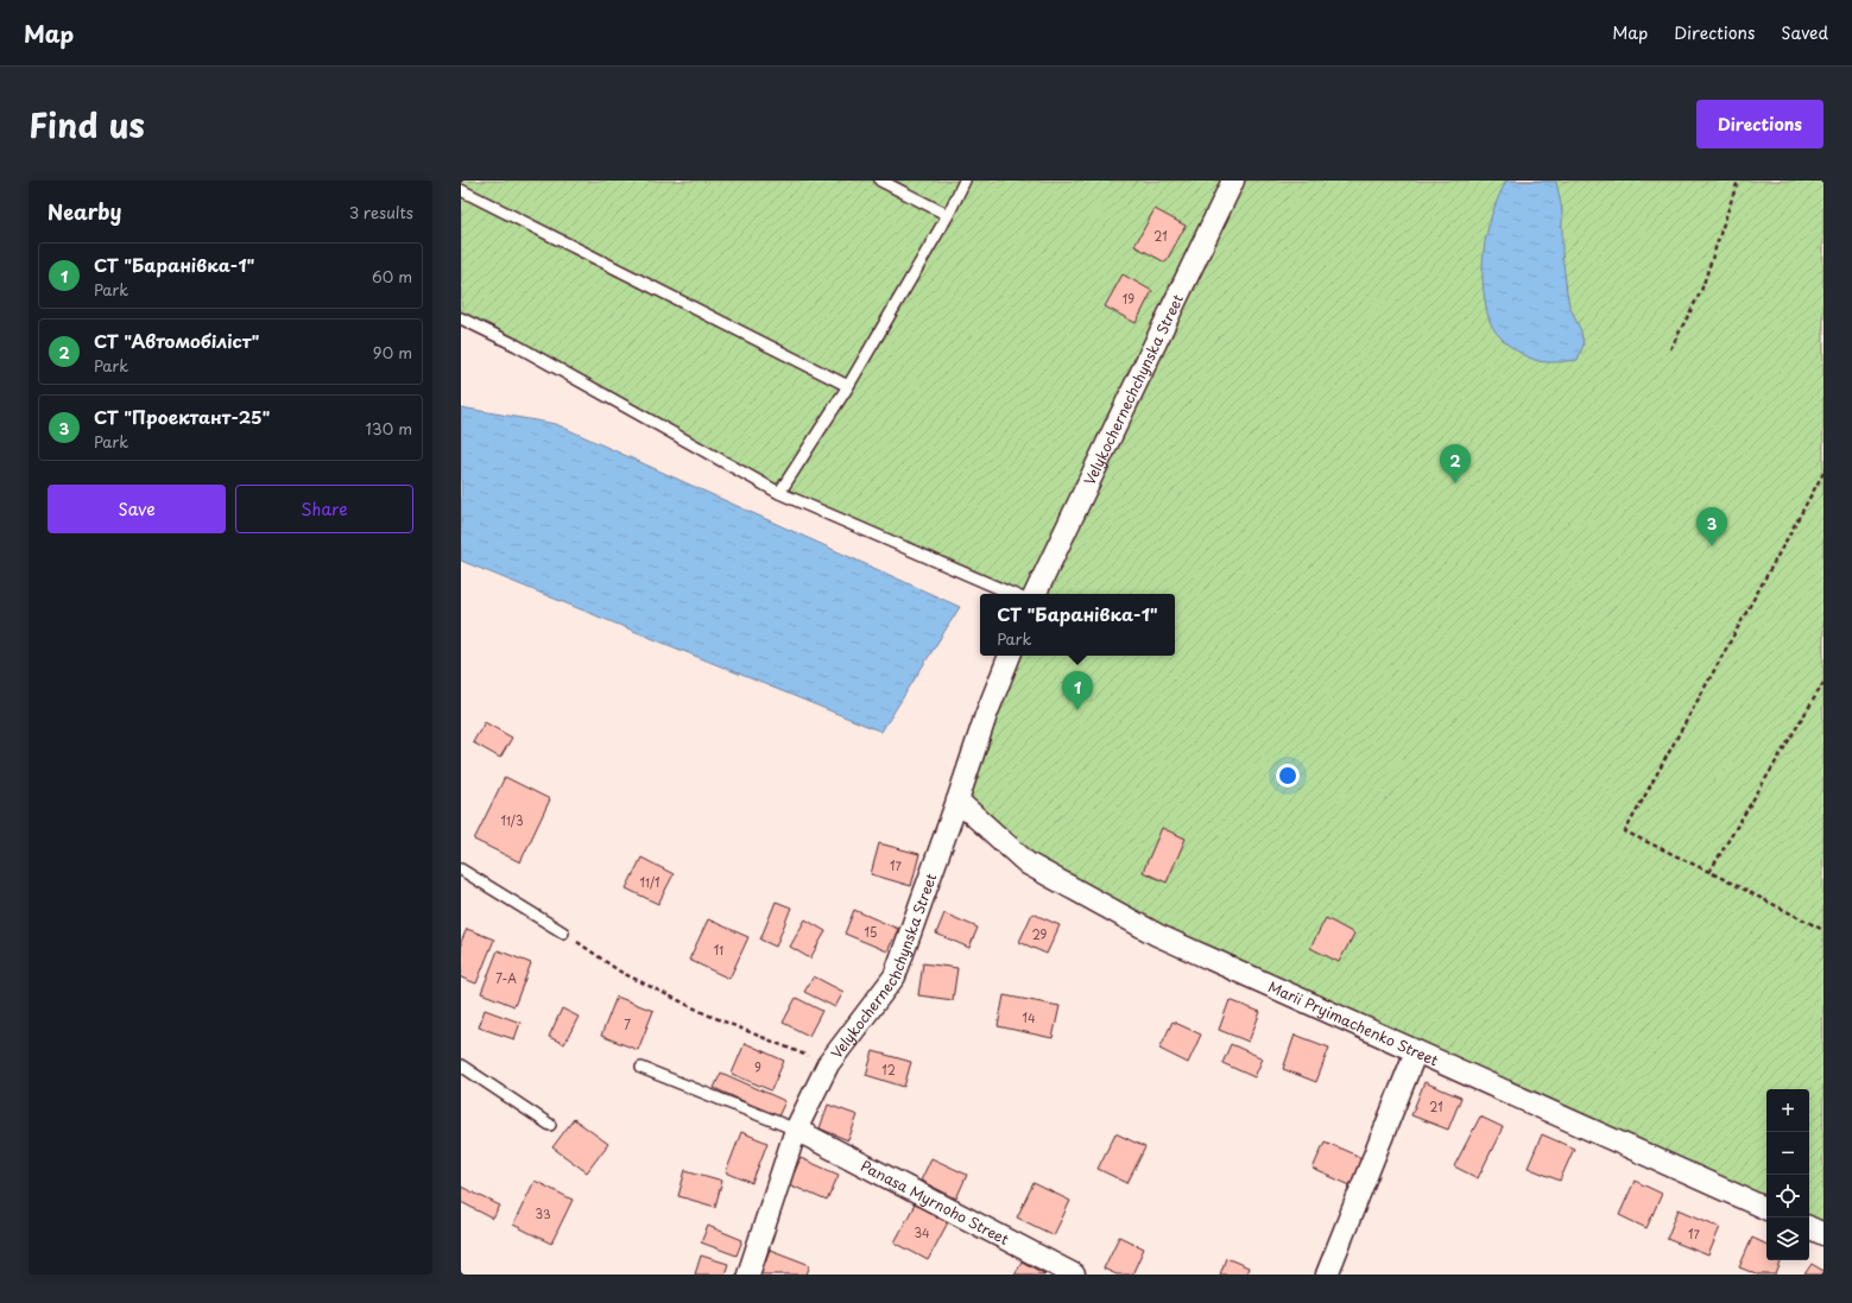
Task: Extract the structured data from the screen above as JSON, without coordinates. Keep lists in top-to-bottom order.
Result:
{
  "streets": {
    "street": ["Velykochernechchynska Street", "Marii Pryimachenko Street", "Panasa Myrnoho Street"]
  },
  "crossings": [
    ["Velykochernechchynska Street", "Marii Pryimachenko Street"],
    ["Velykochernechchynska Street", "Panasa Myrnoho Street"]
  ],
  "house_numbers": [
    "21",
    "19",
    "11/3",
    "17",
    "11/1",
    "15",
    "29",
    "11",
    "7-А",
    "14",
    "7",
    "9",
    "12",
    "21",
    "33",
    "34",
    "17"
  ],
  "page": {
    "header": "Map",
    "nav": ["Map", "Directions", "Saved"],
    "title": "Find us",
    "buttons": [
      "Directions",
      ["Save", "Share"]
    ],
    "heading": ["Nearby", "3 results"],
    "list": [
      {
        "mark": "1",
        "name": "СТ \"Баранівка-1\"",
        "note": "Park",
        "value": "60 m"
      },
      {
        "mark": "2",
        "name": "СТ \"Автомобіліст\"",
        "note": "Park",
        "value": "90 m"
      },
      {
        "mark": "3",
        "name": "СТ \"Проектант-25\"",
        "note": "Park",
        "value": "130 m"
      }
    ],
    "pins": ["2", "3", "1"],
    "popup": ["СТ \"Баранівка-1\"", "Park"],
    "map_buttons": ["+", "−"]
  }
}
